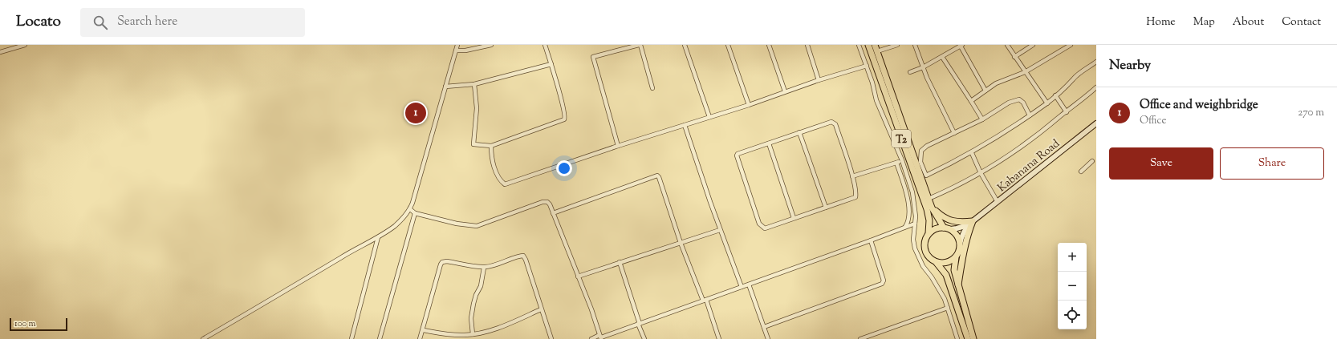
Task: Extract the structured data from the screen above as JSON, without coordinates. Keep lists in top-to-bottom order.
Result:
{
  "streets": {
    "main road": ["T2"],
    "street": ["Kabanana Road"]
  },
  "scale_bar": "100 m",
  "page": {
    "header": "Locato",
    "search": "Search here",
    "nav": [
      "Home",
      "Map",
      "About",
      "Contact"
    ],
    "heading": "Nearby",
    "list": [
      {
        "mark": "1",
        "name": "Office and weighbridge",
        "note": "Office",
        "value": "270 m"
      }
    ],
    "pins": "1",
    "buttons": ["Save", "Share"],
    "map_buttons": ["+", "−"],
    "scale": "100 m"
  }
}
